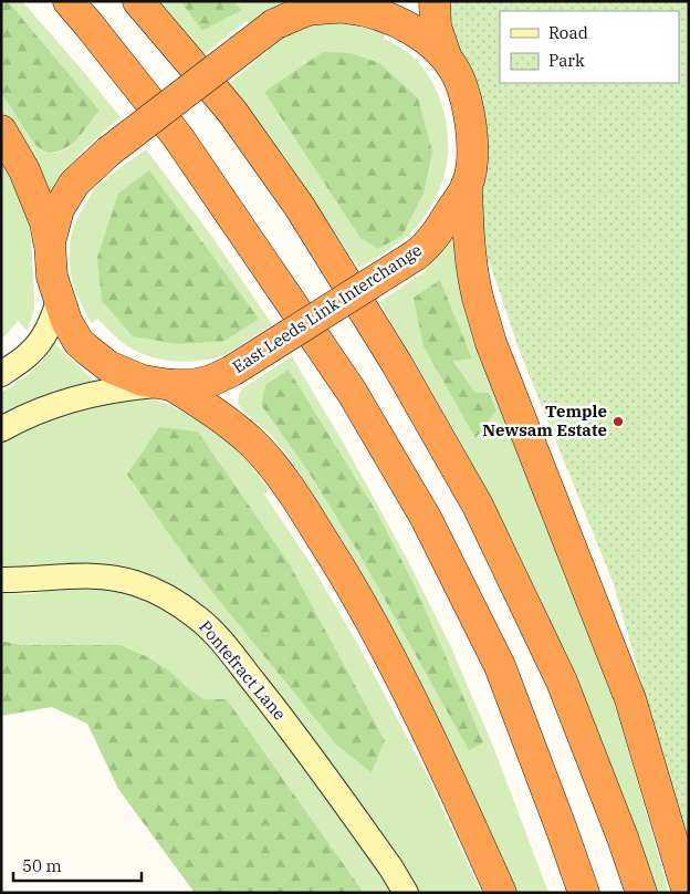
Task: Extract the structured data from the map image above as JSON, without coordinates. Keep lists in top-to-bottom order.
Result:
{
  "streets": {
    "highway": ["East Leeds Link Interchange"],
    "street": ["Pontefract Lane"]
  },
  "places": ["Temple Newsam Estate"],
  "legend": ["Road", "Park"],
  "scale_bar": "50 m"
}
